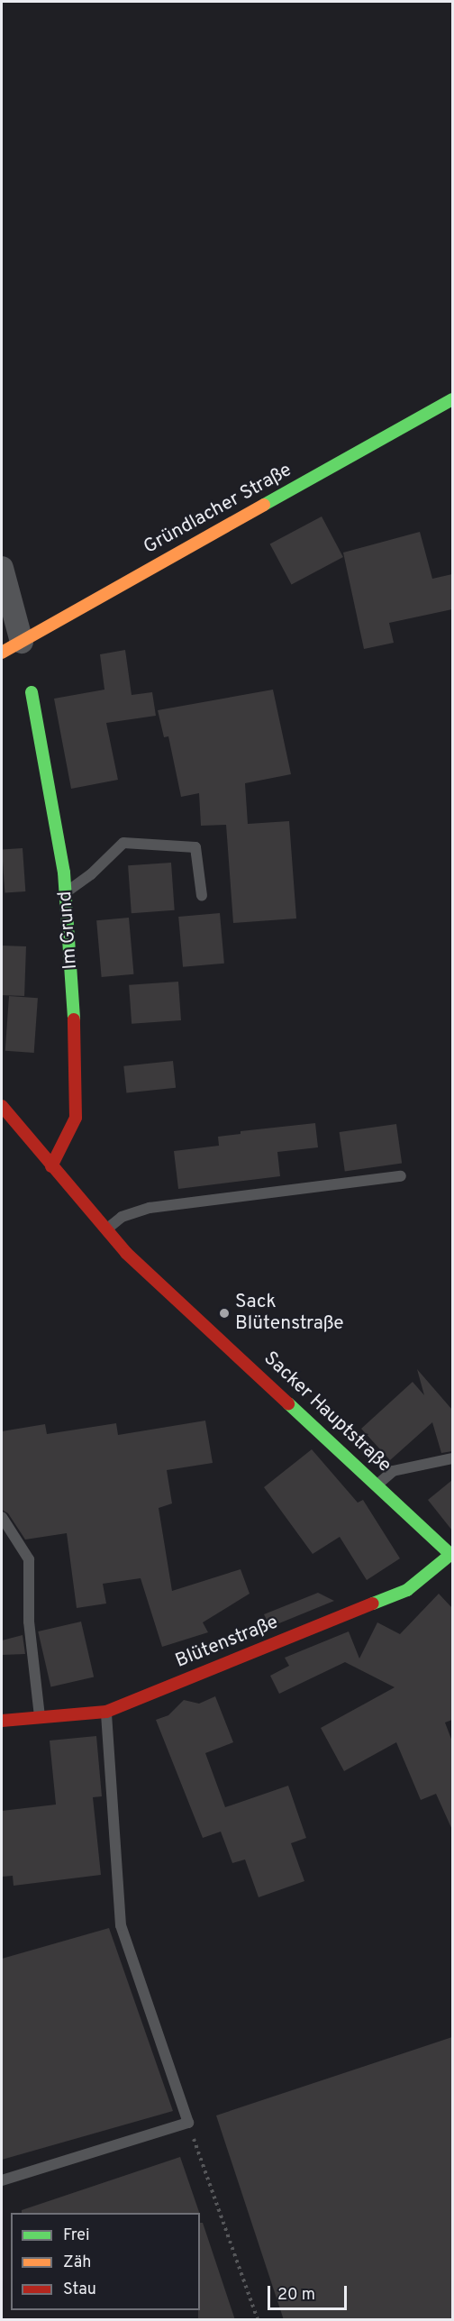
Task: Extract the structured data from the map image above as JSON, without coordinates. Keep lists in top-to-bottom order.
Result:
{
  "streets": {
    "street": [
      "Gründlacher Straße",
      "Im Grund",
      "Sacker Hauptstraße",
      "Blütenstraße"
    ]
  },
  "crossings": [
    ["Im Grund", "Sacker Hauptstraße"],
    ["Sacker Hauptstraße", "Blütenstraße"]
  ],
  "places": ["Sack Blütenstraße"],
  "legend": ["Frei", "Zäh", "Stau"],
  "scale_bar": "20 m"
}
